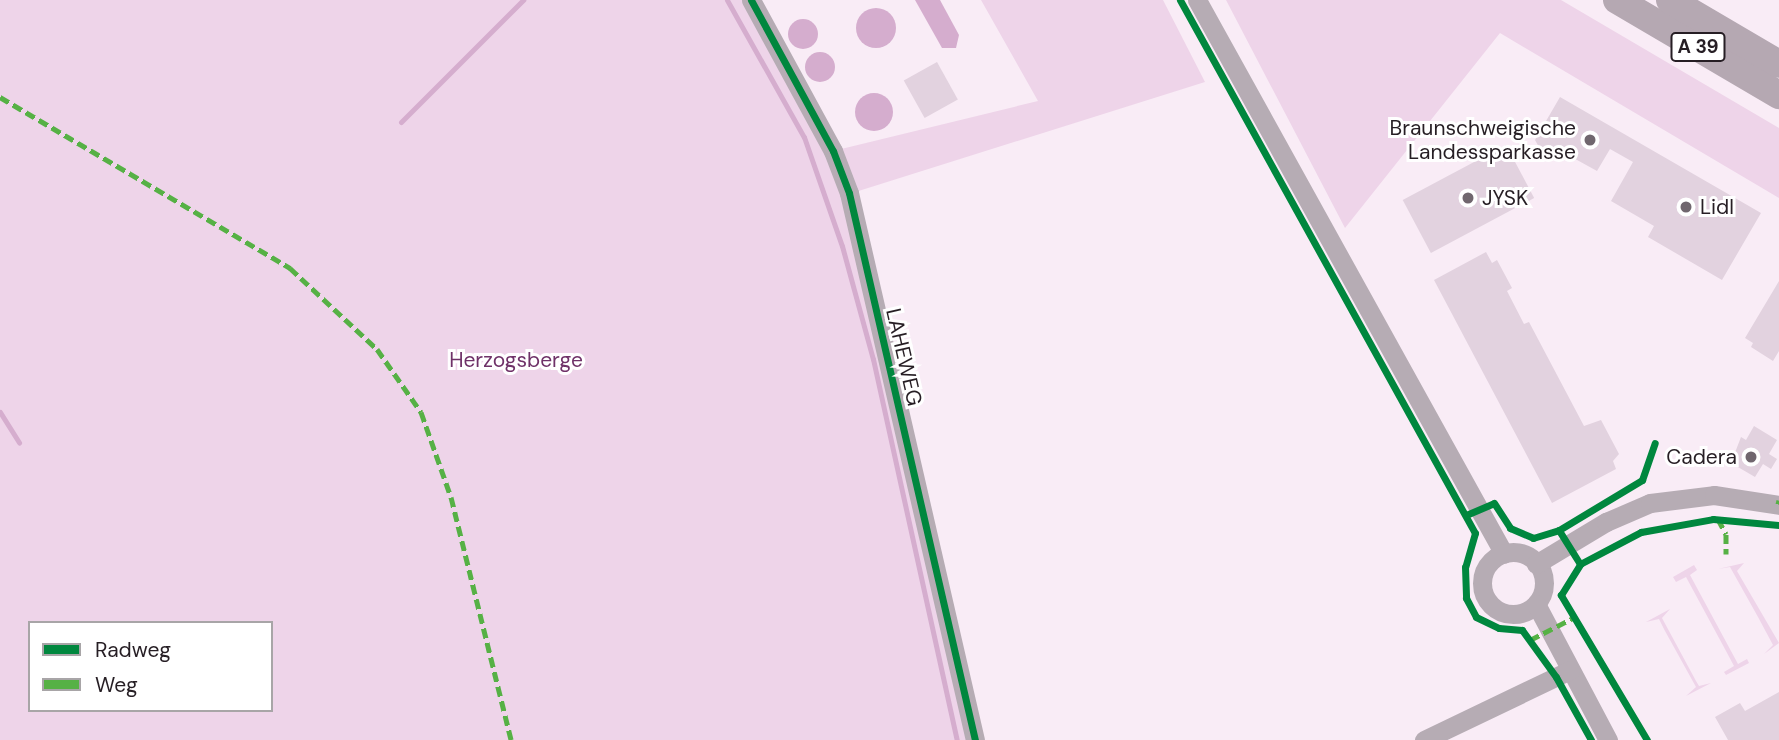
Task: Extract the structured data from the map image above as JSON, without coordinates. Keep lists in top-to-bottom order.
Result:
{
  "streets": {
    "highway": ["A 39"],
    "street": ["LAHEWEG"]
  },
  "parks": ["Herzogsberge"],
  "places": [
    "Braunschweigische Landessparkasse",
    "JYSK",
    "Lidl",
    "Cadera"
  ],
  "legend": ["Radweg", "Weg"]
}
